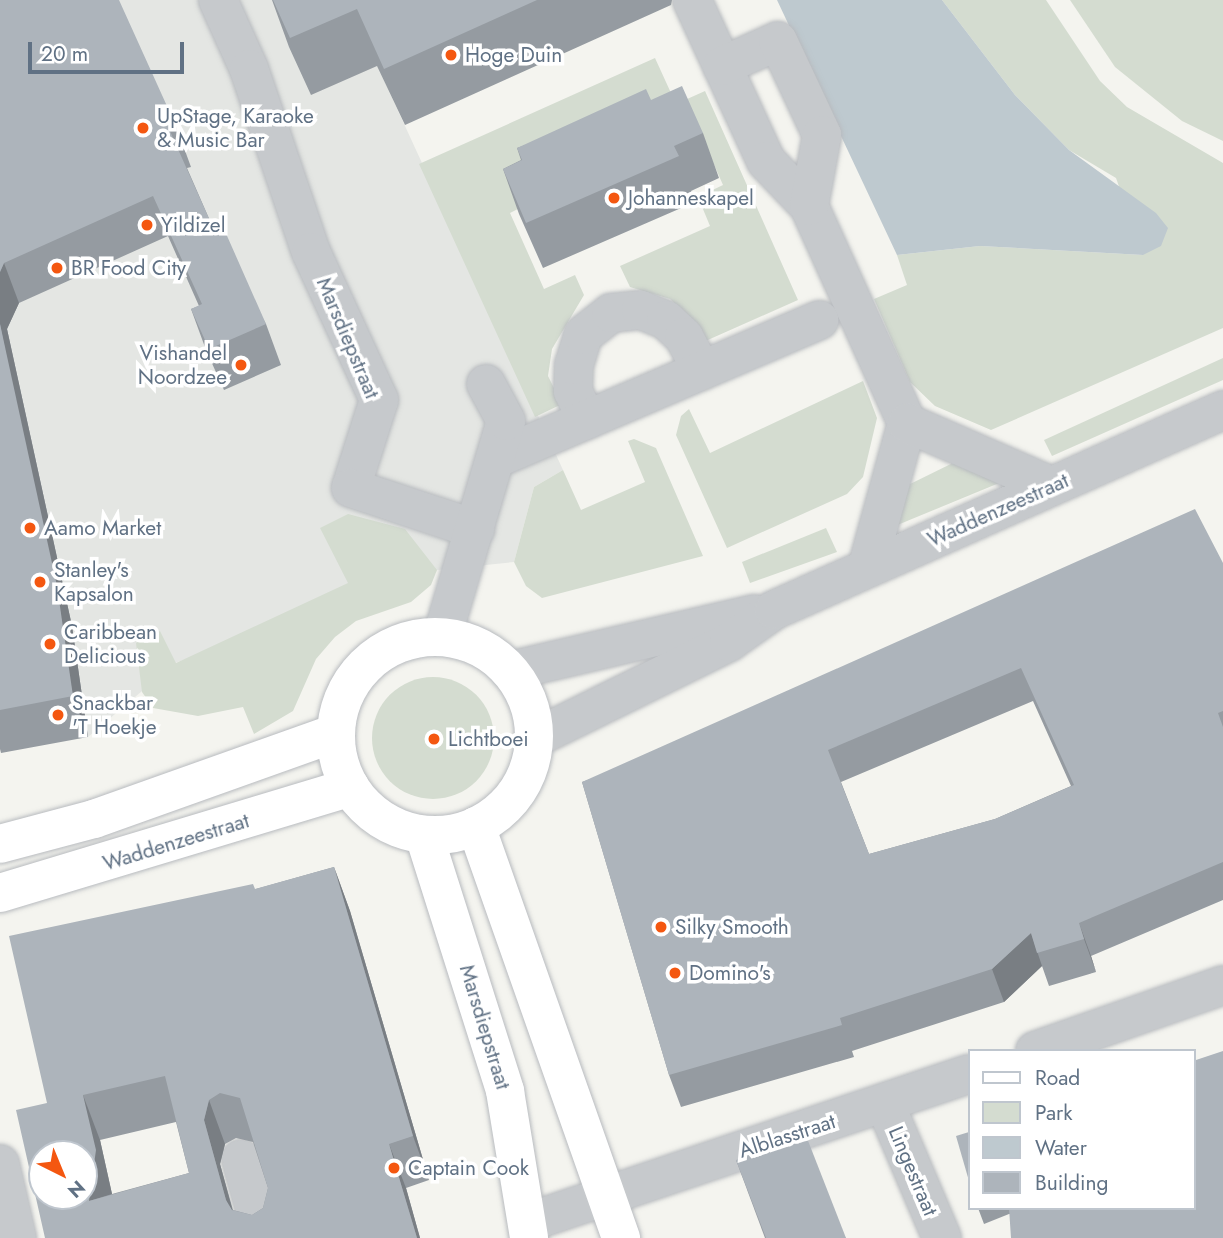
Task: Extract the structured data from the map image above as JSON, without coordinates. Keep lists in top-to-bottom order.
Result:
{
  "streets": {
    "main road": ["Marsdiepstraat", "Waddenzeestraat"],
    "street": ["Alblasstraat", "Lingestraat"]
  },
  "crossings": [
    ["Marsdiepstraat", "Waddenzeestraat"],
    ["Marsdiepstraat", "Alblasstraat"],
    ["Alblasstraat", "Lingestraat"]
  ],
  "places": [
    "Hoge Duin",
    "UpStage, Karaoke & Music Bar",
    "Johanneskapel",
    "Yildizel",
    "BR Food City",
    "Vishandel Noordzee",
    "Aamo Market",
    "Stanley's Kapsalon",
    "Caribbean Delicious",
    "Snackbar 'T Hoekje",
    "Lichtboei",
    "Silky Smooth",
    "Domino's",
    "Captain Cook"
  ],
  "legend": [
    "Road",
    "Park",
    "Water",
    "Building"
  ],
  "scale_bar": "20 m",
  "north": "bottom right"
}
